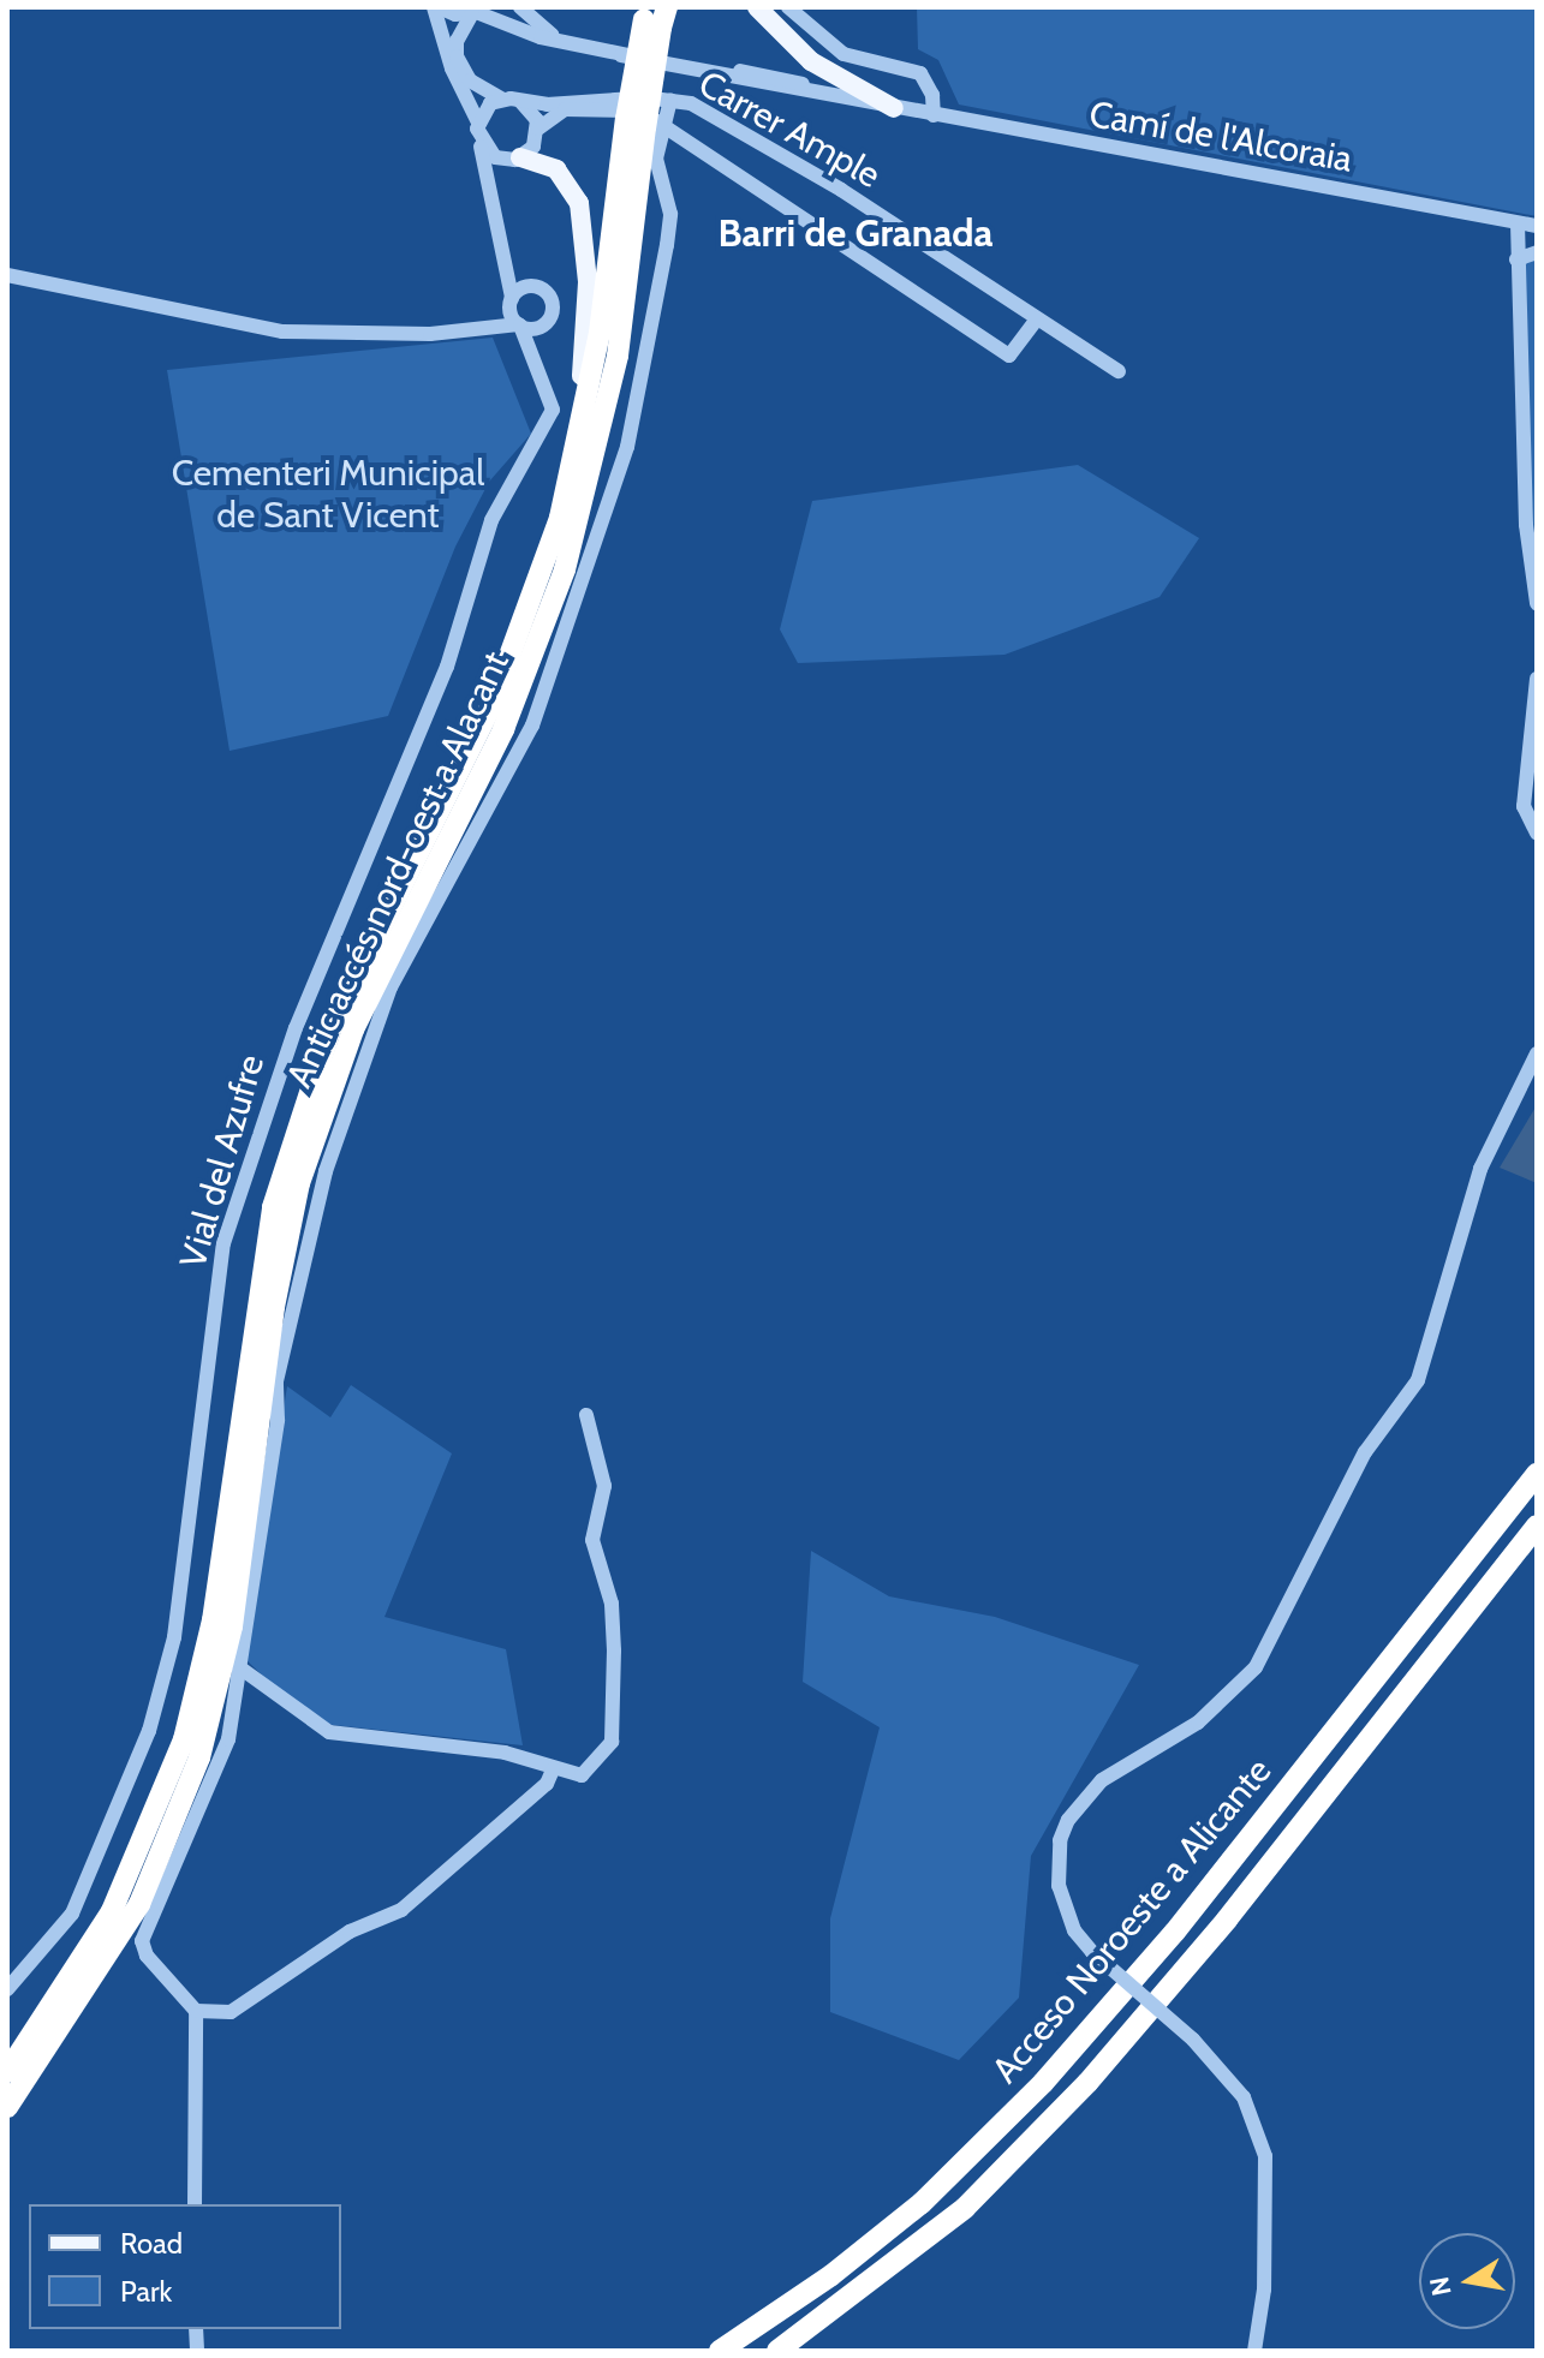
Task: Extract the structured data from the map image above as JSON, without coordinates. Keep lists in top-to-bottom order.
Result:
{
  "streets": {
    "highway": ["Antic accés nord-oest a Alacant", "Acceso Noroeste a Alicante"],
    "street": ["Carrer Ample", "Camí de l'Alcoraia", "Vial del Azufre"]
  },
  "districts": ["Barri de Granada"],
  "parks": ["Cementeri Municipal de Sant Vicent"],
  "legend": ["Road", "Park"],
  "north": "left"
}
